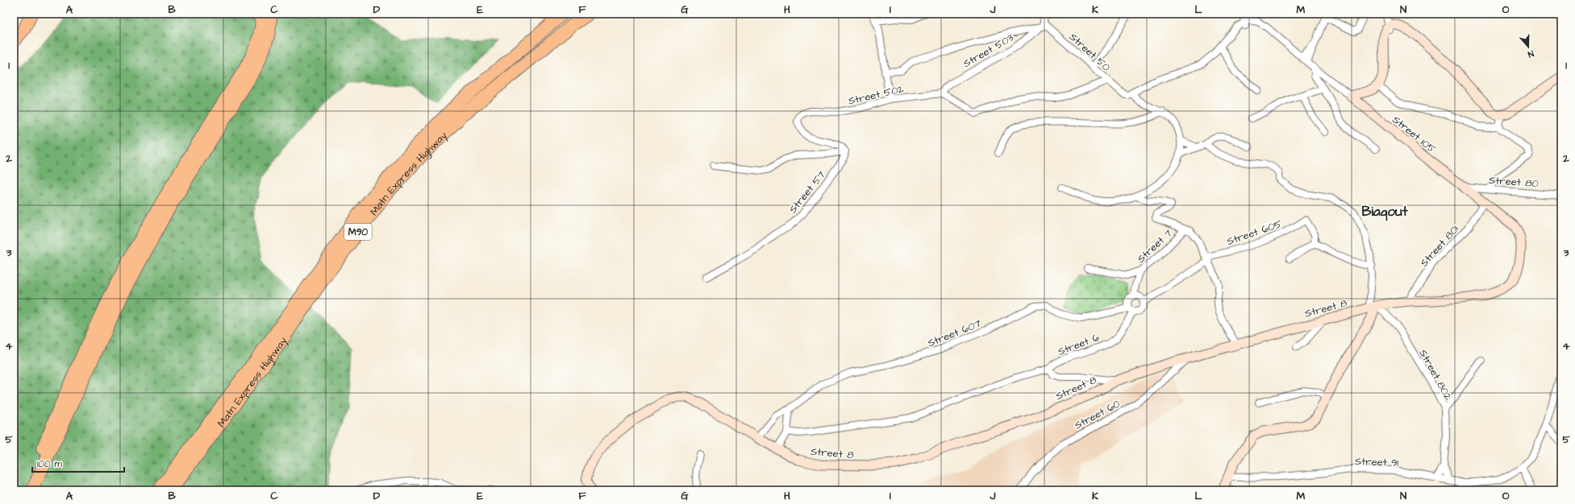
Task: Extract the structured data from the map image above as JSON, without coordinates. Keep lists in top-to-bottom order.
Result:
{
  "streets": {
    "highway": ["Matn Express Highway", "M90"],
    "street": [
      "Street 503",
      "Street 50",
      "Street 502",
      "Street 105",
      "Street 80",
      "Street 57",
      "Street 605",
      "Street 7",
      "Street 801",
      "Street 8",
      "Street 607",
      "Street 6",
      "Street 802",
      "Street 60",
      "Street 91"
    ]
  },
  "crossings": [
    ["Street 503", "Street 50"],
    ["Street 503", "Street 502"],
    ["Street 502", "Street 57"],
    ["Street 105", "Street 80"],
    ["Street 105", "Street 8"],
    ["Street 80", "Street 8"],
    ["Street 605", "Street 7"],
    ["Street 605", "Street 607"],
    ["Street 605", "Street 6"],
    ["Street 7", "Street 607"],
    ["Street 7", "Street 6"],
    ["Street 801", "Street 8"],
    ["Street 8", "Street 607"],
    ["Street 8", "Street 802"],
    ["Street 8", "Street 60"],
    ["Street 607", "Street 6"],
    ["Street 802", "Street 91"]
  ],
  "districts": ["Biaqout"],
  "scale_bar": "100 m",
  "north": "bottom",
  "grid": {
    "columns": [
      "A",
      "B",
      "C",
      "D",
      "E",
      "F",
      "G",
      "H",
      "I",
      "J",
      "K",
      "L",
      "M",
      "N",
      "O"
    ],
    "rows": [
      "1",
      "2",
      "3",
      "4",
      "5"
    ]
  }
}
